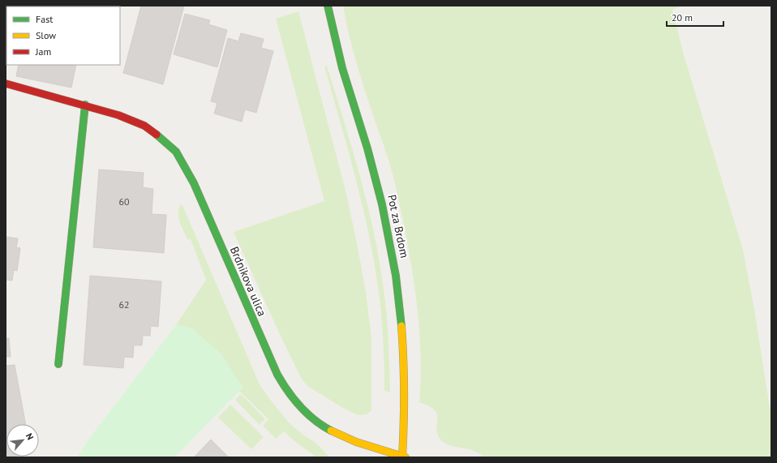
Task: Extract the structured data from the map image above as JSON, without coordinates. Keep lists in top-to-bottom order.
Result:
{
  "streets": {
    "street": ["Pot za Brdom", "Brdnikova ulica"]
  },
  "crossings": [
    ["Pot za Brdom", "Brdnikova ulica"]
  ],
  "house_numbers": ["60", "62"],
  "legend": ["Fast", "Slow", "Jam"],
  "scale_bar": "20 m",
  "north": "top right"
}
